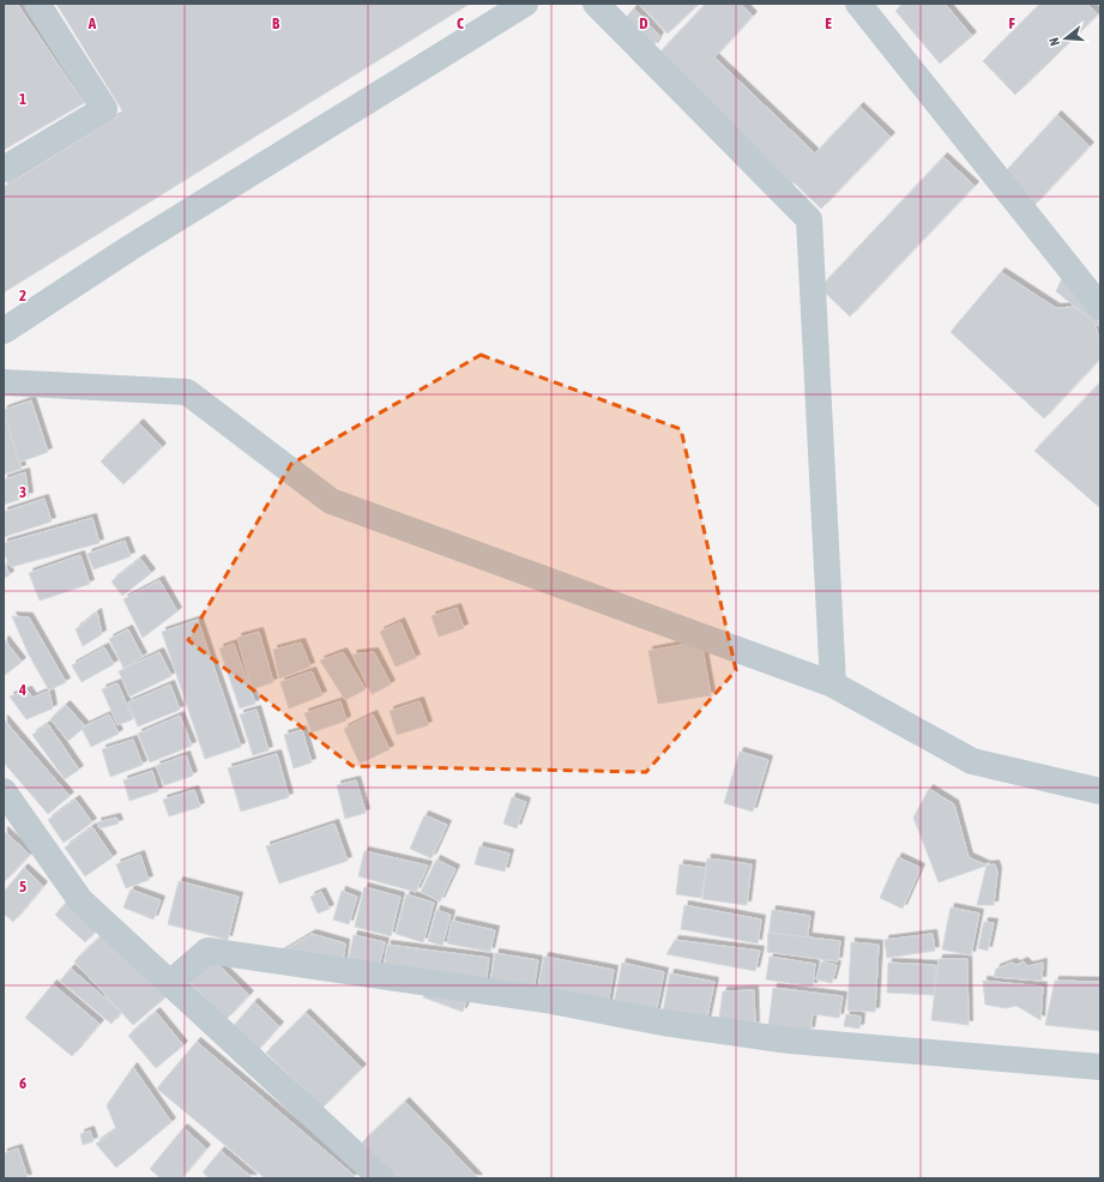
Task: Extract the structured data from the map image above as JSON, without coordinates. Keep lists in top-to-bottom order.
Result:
{
  "north": "left",
  "grid": {
    "columns": [
      "A",
      "B",
      "C",
      "D",
      "E",
      "F"
    ],
    "rows": [
      "1",
      "2",
      "3",
      "4",
      "5",
      "6"
    ]
  }
}
